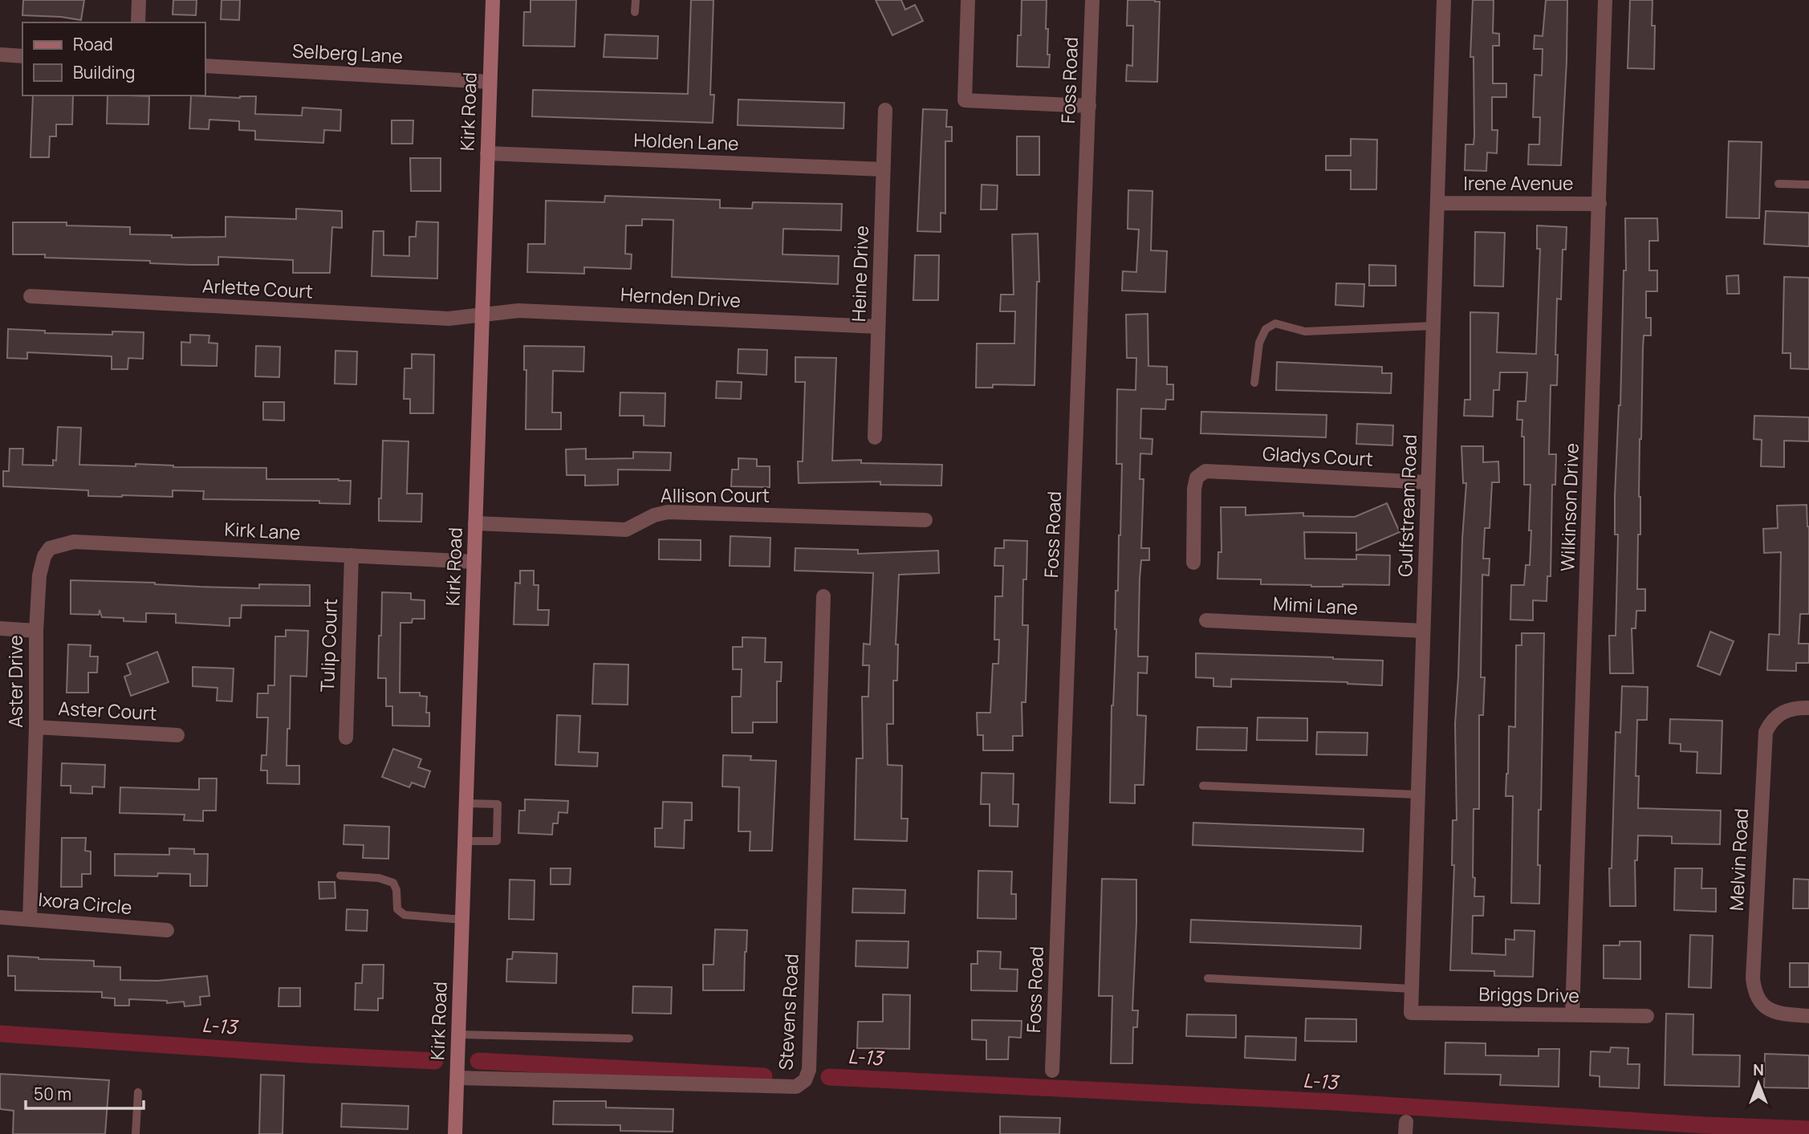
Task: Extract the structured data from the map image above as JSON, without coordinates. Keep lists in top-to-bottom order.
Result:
{
  "streets": {
    "street": [
      "Selberg Lane",
      "Foss Road",
      "Kirk Road",
      "Holden Lane",
      "Irene Avenue",
      "Heine Drive",
      "Arlette Court",
      "Hernden Drive",
      "Gladys Court",
      "Allison Court",
      "Gulfstream Road",
      "Wilkinson Drive",
      "Kirk Lane",
      "Mimi Lane",
      "Tulip Court",
      "Aster Drive",
      "Aster Court",
      "Melvin Road",
      "Ixora Circle",
      "Briggs Drive",
      "Stevens Road"
    ]
  },
  "crossings": [
    ["Selberg Lane", "Kirk Road"],
    ["Kirk Road", "Holden Lane"],
    ["Kirk Road", "Arlette Court"],
    ["Kirk Road", "Hernden Drive"],
    ["Kirk Road", "Allison Court"],
    ["Kirk Road", "Kirk Lane"],
    ["Kirk Road", "Stevens Road"],
    ["Holden Lane", "Heine Drive"],
    ["Irene Avenue", "Gulfstream Road"],
    ["Irene Avenue", "Wilkinson Drive"],
    ["Heine Drive", "Hernden Drive"],
    ["Arlette Court", "Hernden Drive"],
    ["Gladys Court", "Gulfstream Road"],
    ["Gulfstream Road", "Mimi Lane"],
    ["Gulfstream Road", "Briggs Drive"],
    ["Wilkinson Drive", "Briggs Drive"],
    ["Kirk Lane", "Tulip Court"],
    ["Kirk Lane", "Aster Drive"],
    ["Aster Drive", "Aster Court"],
    ["Aster Drive", "Ixora Circle"]
  ],
  "water": ["L-13"],
  "legend": ["Road", "Building"],
  "scale_bar": "50 m",
  "north": "top"
}
